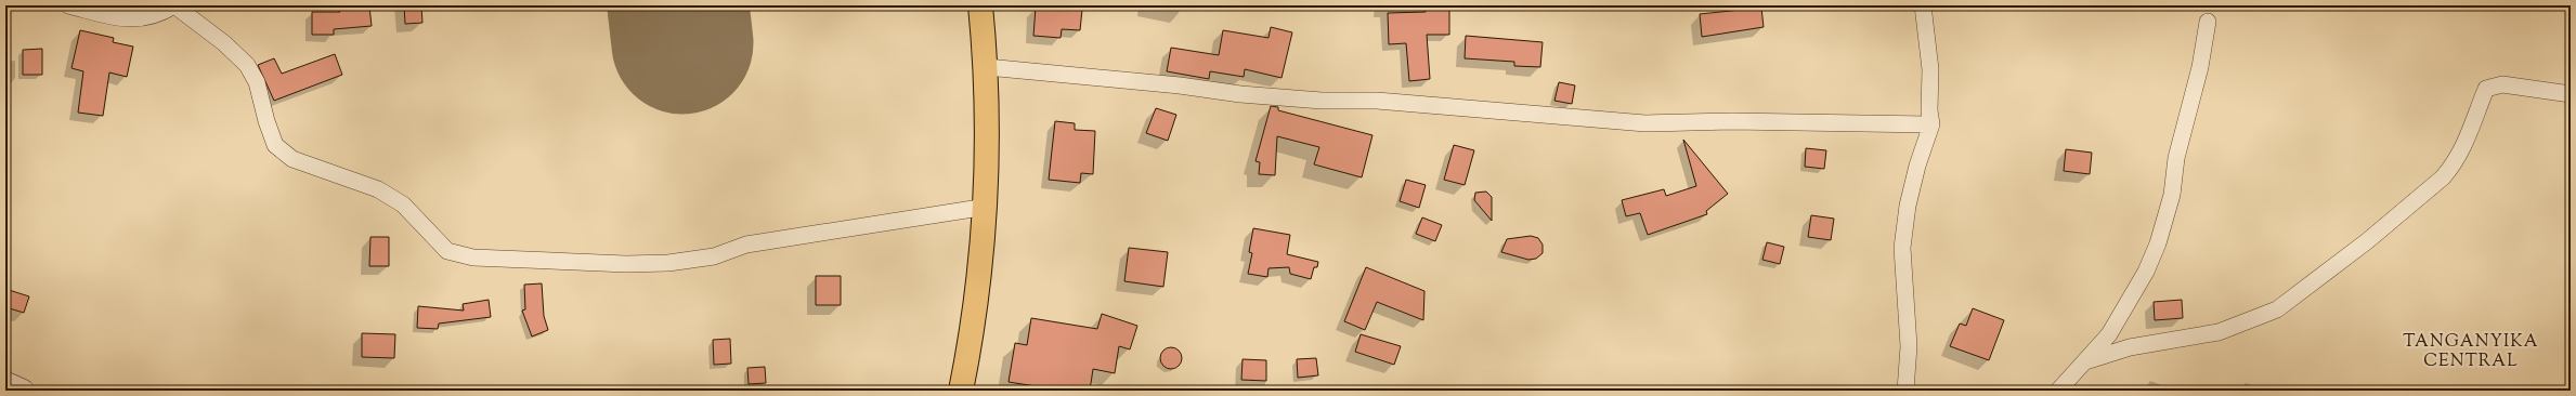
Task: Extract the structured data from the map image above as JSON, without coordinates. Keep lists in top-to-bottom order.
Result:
{
  "districts": ["TANGANYIKA CENTRAL"]
}
